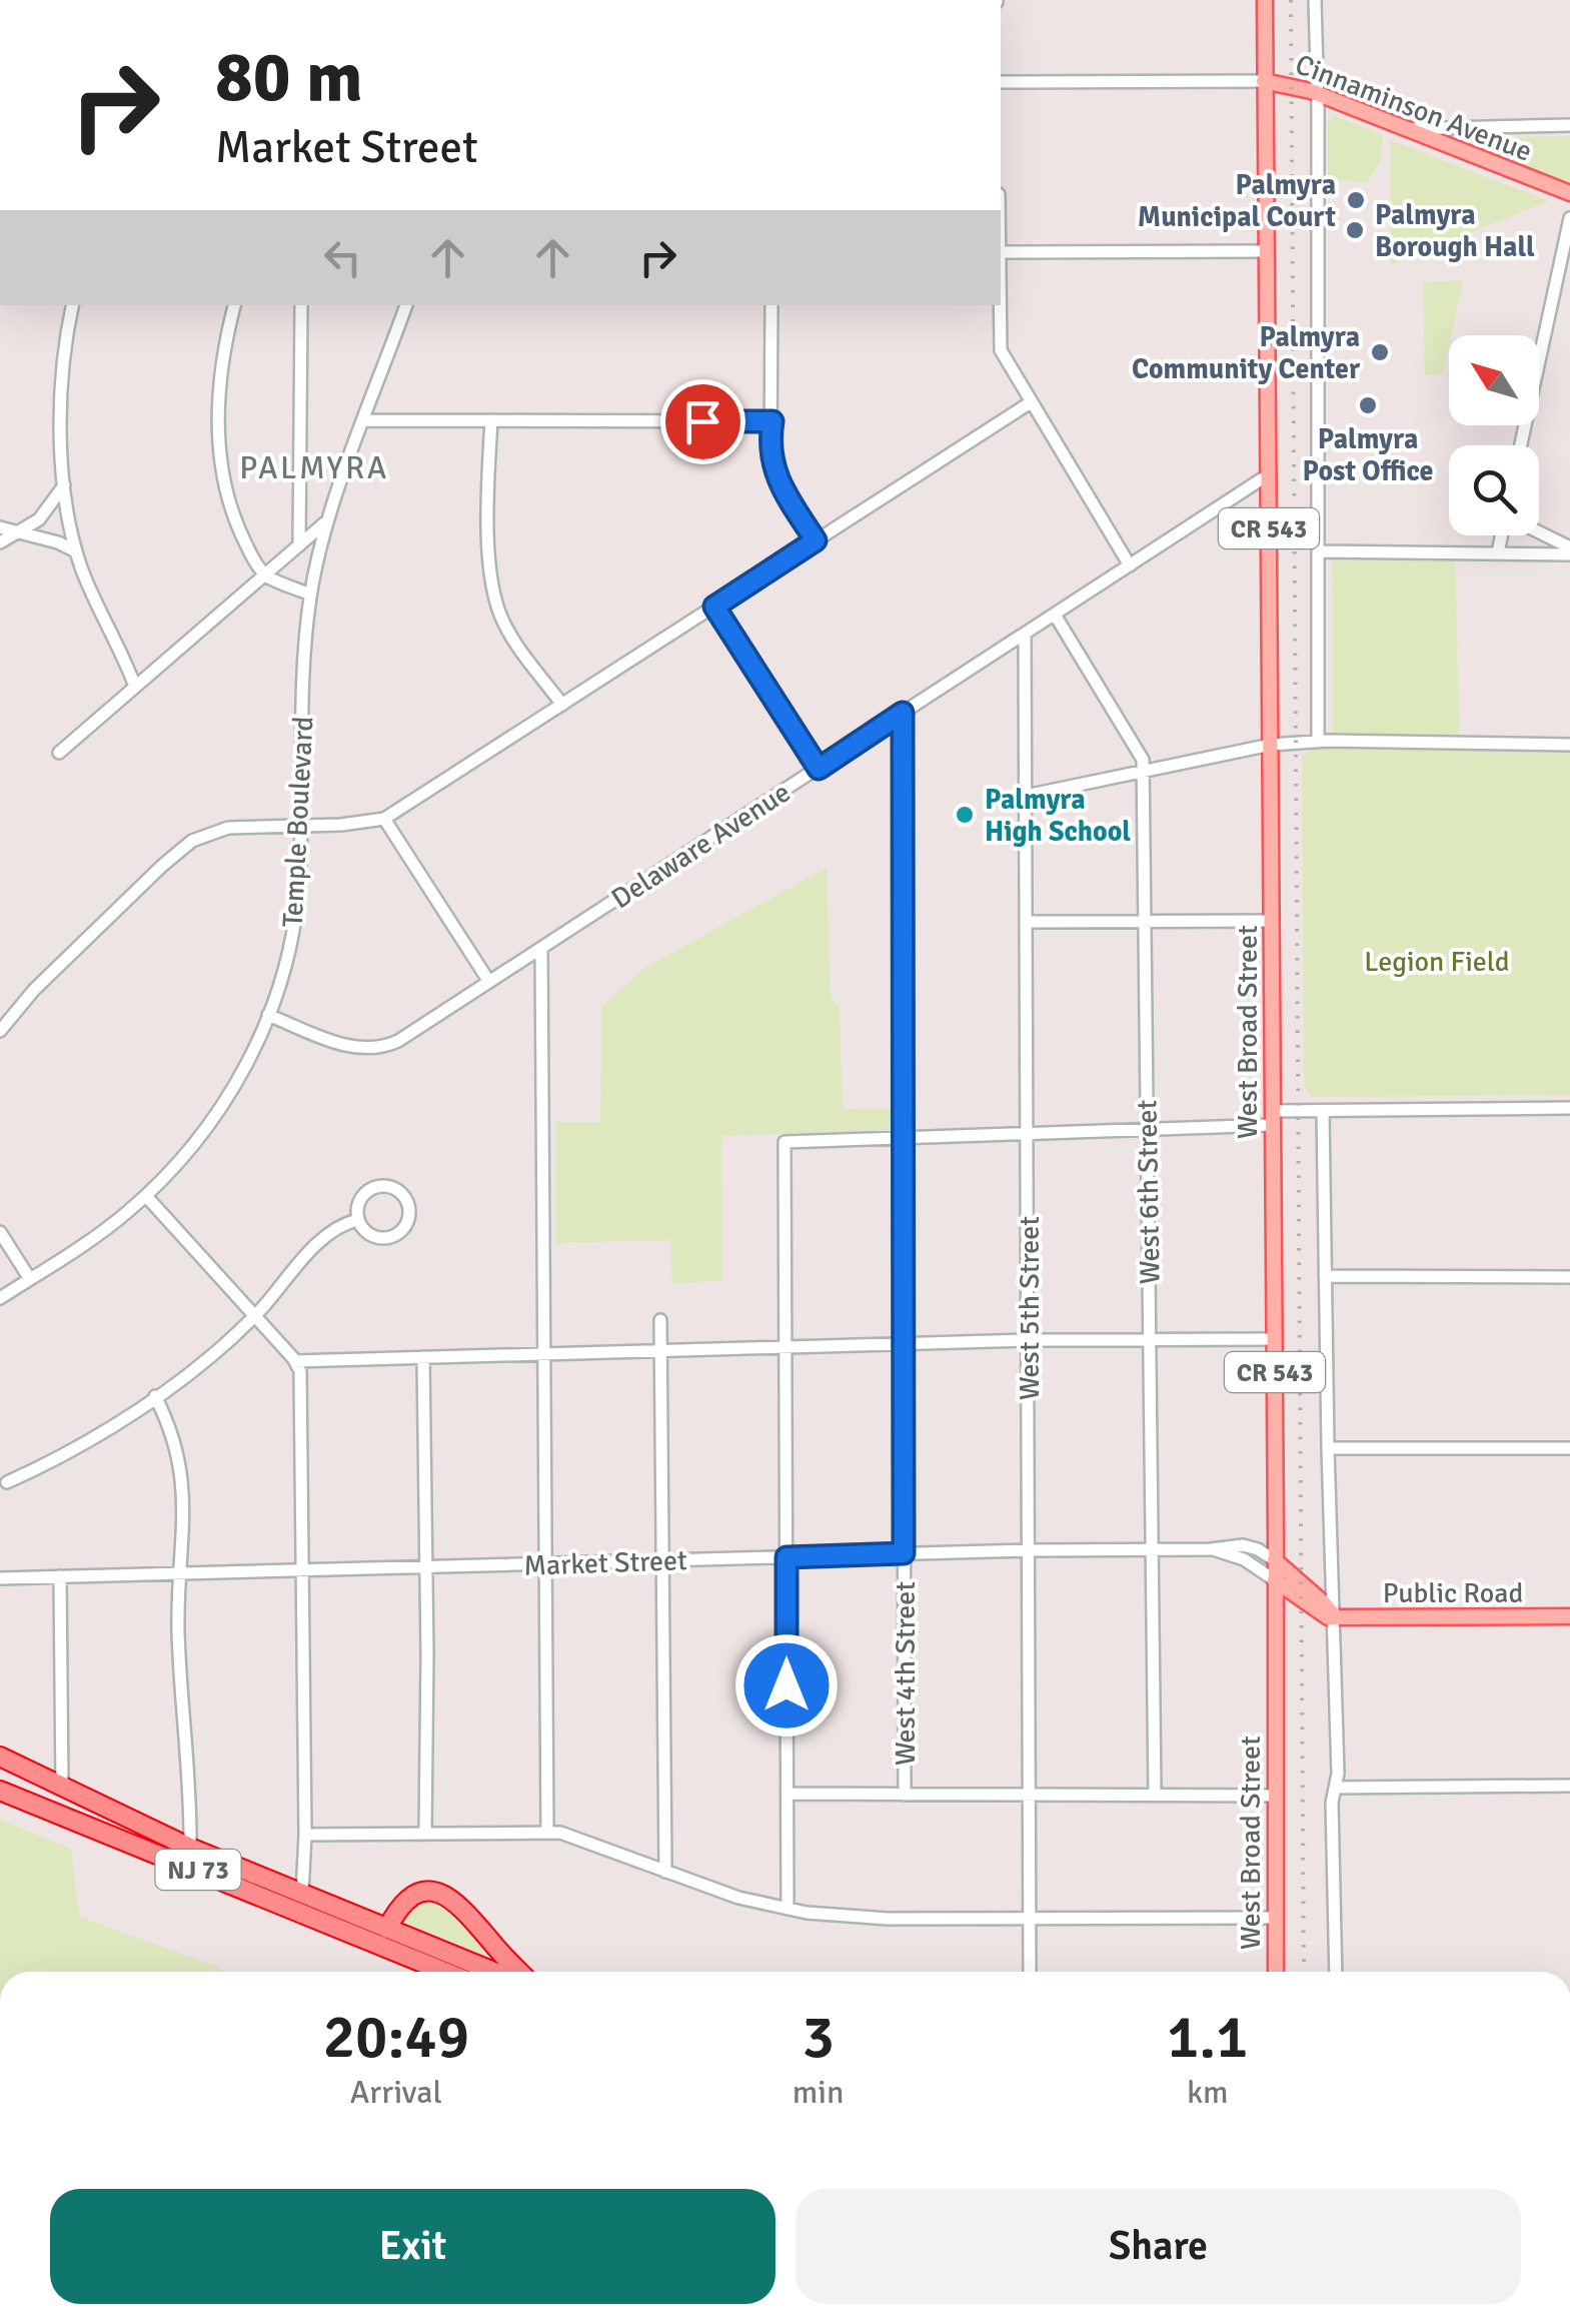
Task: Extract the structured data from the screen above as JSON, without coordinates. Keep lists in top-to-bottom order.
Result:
{
  "streets": {
    "highway": ["NJ 73"],
    "main road": [
      "Cinnaminson Avenue",
      "CR 543",
      "West Broad Street",
      "Public Road"
    ],
    "street": [
      "Temple Boulevard",
      "Delaware Avenue",
      "West 6th Street",
      "West 5th Street",
      "Market Street",
      "West 4th Street"
    ]
  },
  "crossings": [
    ["Cinnaminson Avenue", "CR 543"],
    ["Cinnaminson Avenue", "West Broad Street"],
    ["CR 543", "West Broad Street"],
    ["Temple Boulevard", "Delaware Avenue"],
    ["Delaware Avenue", "West Broad Street"],
    ["Delaware Avenue", "West 6th Street"],
    ["Delaware Avenue", "West 5th Street"],
    ["Delaware Avenue", "West 4th Street"],
    ["West Broad Street", "Market Street"],
    ["West Broad Street", "Public Road"],
    ["West 6th Street", "Market Street"],
    ["West 5th Street", "Market Street"],
    ["Market Street", "Public Road"],
    ["Market Street", "West 4th Street"]
  ],
  "districts": ["PALMYRA"],
  "parks": ["Legion Field"],
  "places": [
    "Palmyra Municipal Court",
    "Palmyra Borough Hall",
    "Palmyra Community Center",
    "Palmyra Post Office",
    "Palmyra High School"
  ],
  "north": "top left",
  "page": {
    "turn": ["80 m", "Market Street"],
    "eta": [
      "20:49",
      "Arrival",
      "3",
      "min",
      "1.1",
      "km"
    ],
    "buttons": ["Exit", "Share"]
  }
}
